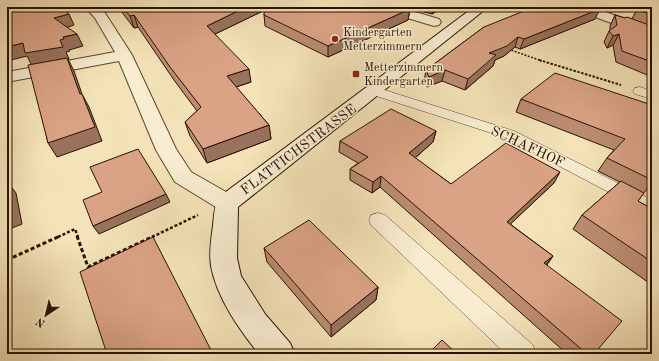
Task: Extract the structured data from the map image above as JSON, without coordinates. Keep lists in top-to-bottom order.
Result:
{
  "streets": {
    "street": ["FLATTICHSTRASSE"],
    "lane": ["SCHAFHOF"]
  },
  "crossings": [
    ["SCHAFHOF", "FLATTICHSTRASSE"]
  ],
  "places": {
    "other": ["Kindergarten Metterzimmern"],
    "transit": ["Metterzimmern Kindergarten"]
  },
  "north": "bottom left"
}
